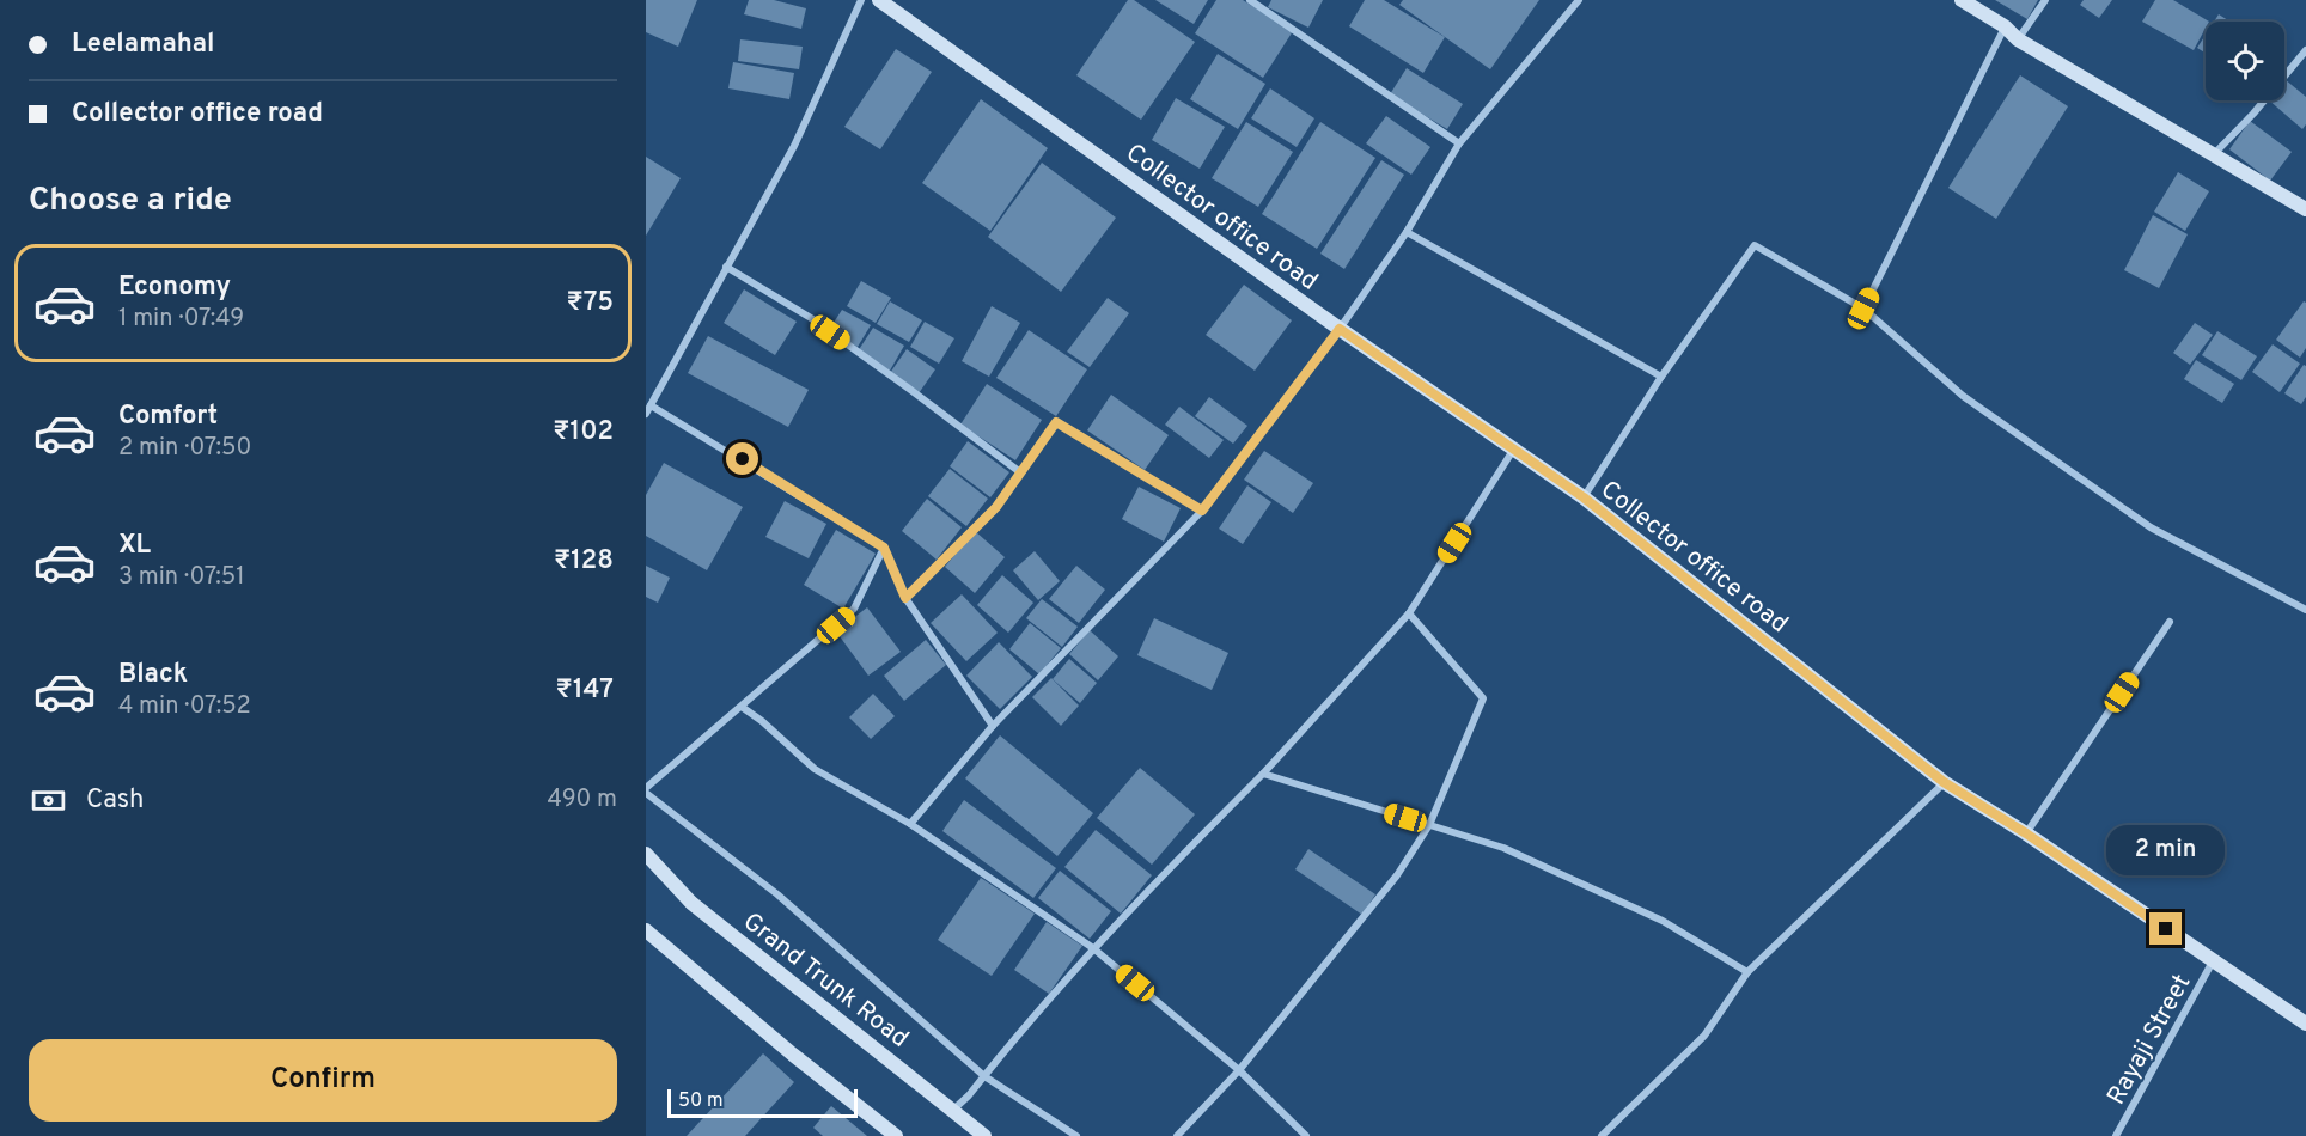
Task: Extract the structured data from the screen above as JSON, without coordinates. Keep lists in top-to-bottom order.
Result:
{
  "streets": {
    "street": ["Collector office road", "Grand Trunk Road", "Rayaji Street"]
  },
  "crossings": [
    ["Collector office road", "Rayaji Street"]
  ],
  "scale_bar": "50 m",
  "page": {
    "banner": ["Leelamahal", "Collector office road"],
    "heading": "Choose a ride",
    "list": [
      {
        "name": "Economy",
        "note": "1 min · 07:49",
        "value": "₹75"
      },
      {
        "name": "Comfort",
        "note": "2 min · 07:50",
        "value": "₹102"
      },
      {
        "name": "XL",
        "note": "3 min · 07:51",
        "value": "₹128"
      },
      {
        "name": "Black",
        "note": "4 min · 07:52",
        "value": "₹147"
      }
    ],
    "pay": ["Cash", "490 m"],
    "bubble": "2 min",
    "buttons": "Confirm",
    "scale": "50 m"
  }
}
